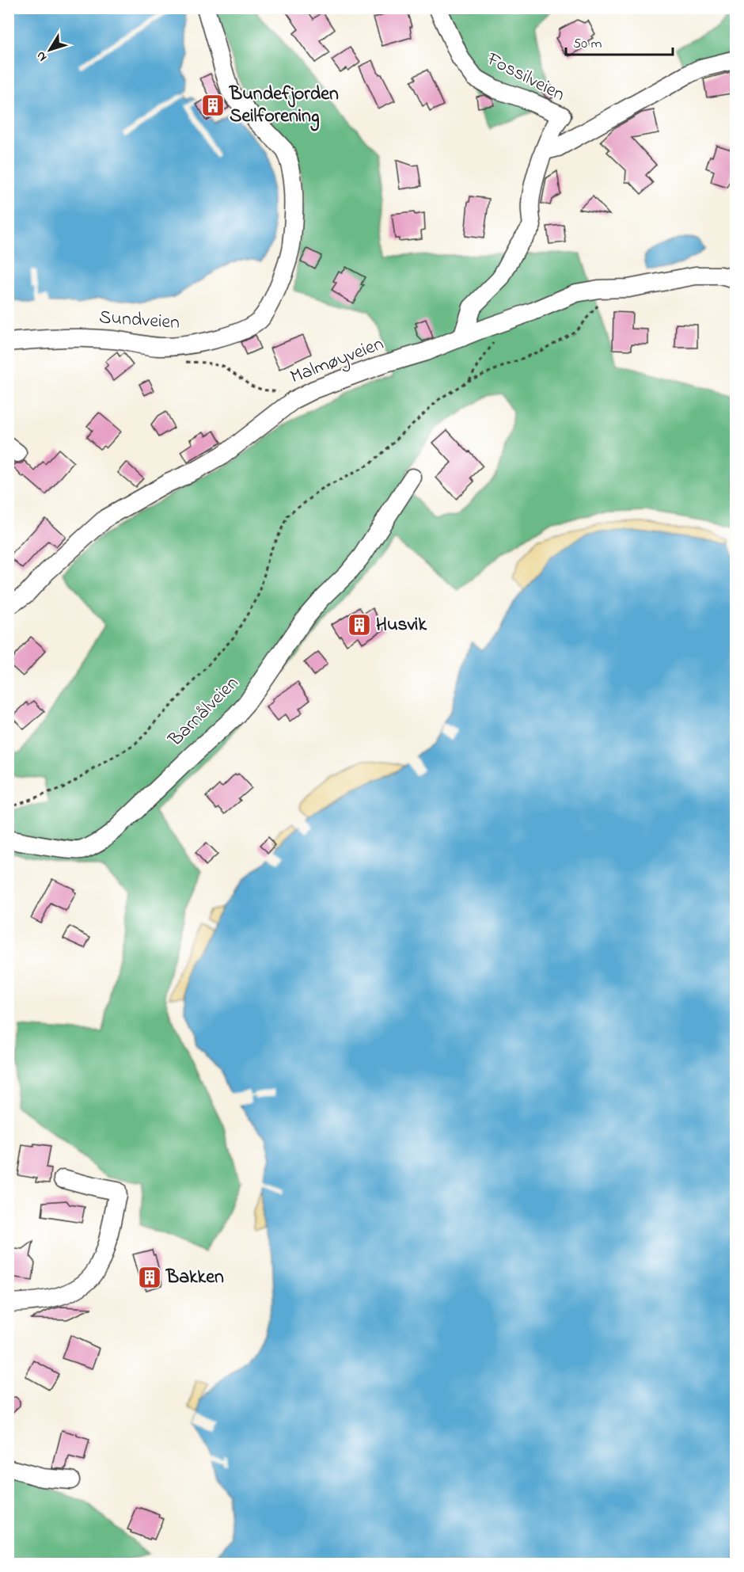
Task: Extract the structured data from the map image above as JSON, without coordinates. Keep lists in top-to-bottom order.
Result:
{
  "streets": {
    "street": [
      "Fossilveien",
      "Sundveien",
      "Malmøyveien",
      "Barnålveien"
    ]
  },
  "crossings": [
    ["Fossilveien", "Malmøyveien"]
  ],
  "places": {
    "building": ["Bundefjorden Seilforening", "Husvik", "Bakken"]
  },
  "scale_bar": "50 m",
  "north": "bottom left"
}
